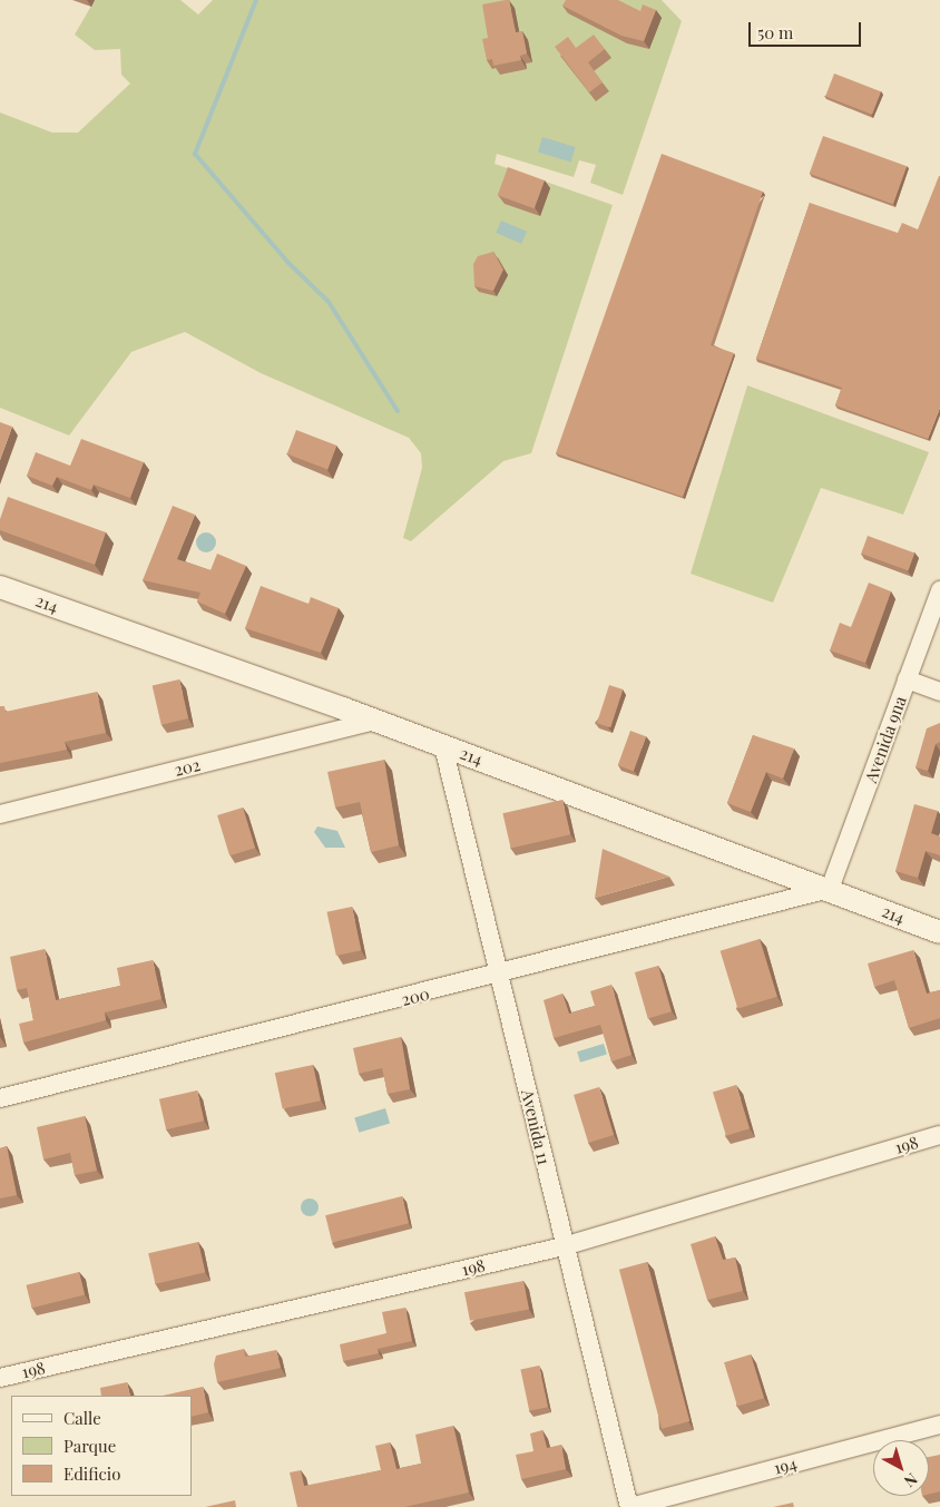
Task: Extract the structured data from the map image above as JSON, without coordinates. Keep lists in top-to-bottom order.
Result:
{
  "streets": {
    "street": [
      "214",
      "Avenida 9na",
      "202",
      "200",
      "Avenida 11",
      "198",
      "194"
    ]
  },
  "crossings": [
    ["214", "Avenida 9na"],
    ["214", "202"],
    ["214", "200"],
    ["214", "Avenida 11"],
    ["Avenida 9na", "200"],
    ["200", "Avenida 11"],
    ["Avenida 11", "198"],
    ["Avenida 11", "194"]
  ],
  "legend": ["Calle", "Parque", "Edificio"],
  "scale_bar": "50 m",
  "north": "bottom right"
}
